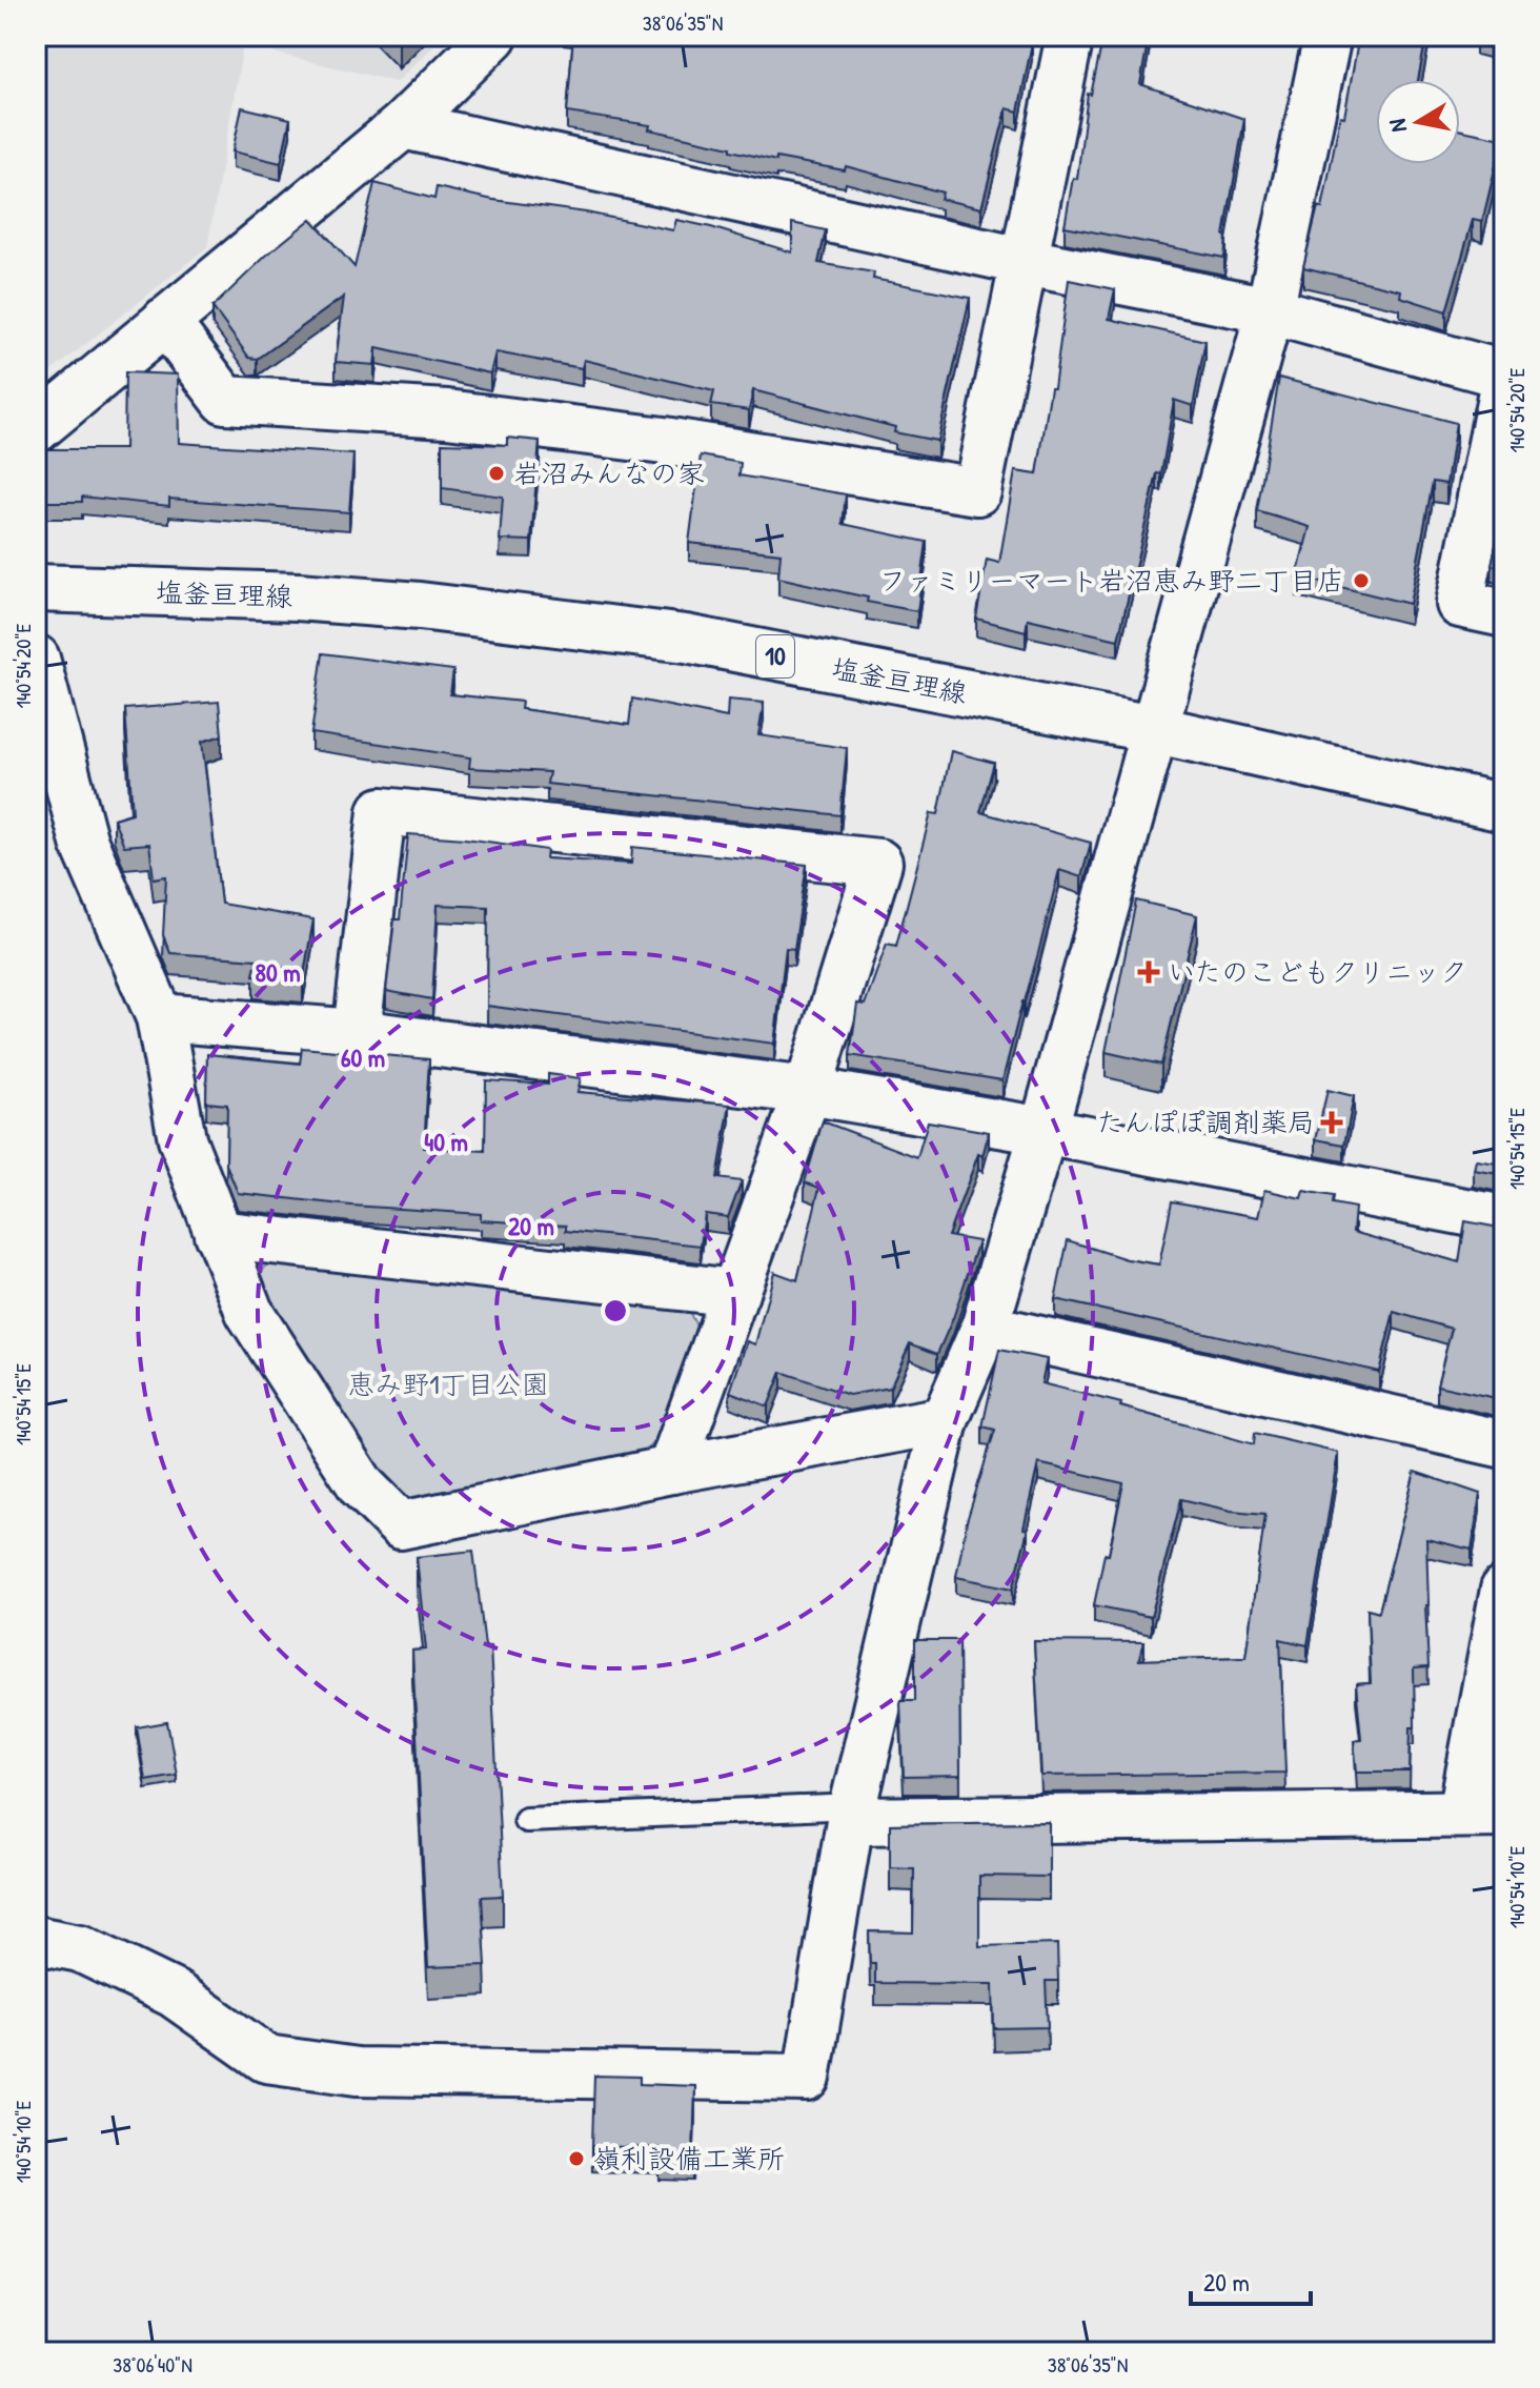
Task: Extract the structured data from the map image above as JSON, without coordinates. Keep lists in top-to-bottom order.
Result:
{
  "streets": {
    "street": ["塩釜亘理線", "10"]
  },
  "parks": ["恵み野1丁目公園"],
  "places": {
    "other": ["岩沼みんなの家", "ファミリーマート岩沼恵み野二丁目店", "嶺利設備工業所"],
    "health": ["いたのこどもクリニック", "たんぽぽ調剤薬局"]
  },
  "scale_bar": "20 m",
  "north": "left",
  "coordinates": [
    "38°06'35\"N",
    "140°54'20\"E",
    "140°54'15\"E",
    "140°54'10\"E",
    "38°06'40\"N"
  ],
  "rings": [
    "80 m",
    "60 m",
    "40 m",
    "20 m"
  ]
}
